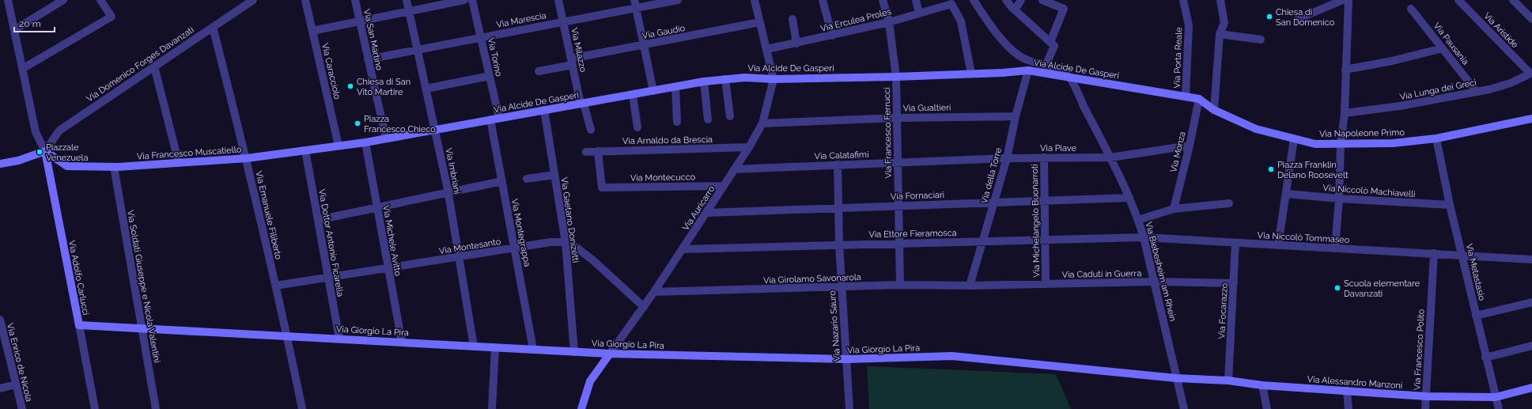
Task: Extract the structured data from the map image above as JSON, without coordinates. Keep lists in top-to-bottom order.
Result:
{
  "streets": {
    "street": [
      "Via Marescia",
      "Via Erculea Proles",
      "Via Aristide",
      "Via Gaudio",
      "Via San Martino",
      "Via Pausania",
      "Via Milazzo",
      "Via Torino",
      "Via Porta Reale",
      "Via Domenico Forges Davanzati",
      "Via Alcide De Gasperi",
      "Via Caracciolo",
      "Via Lunga dei Greci",
      "Via Gualtieri",
      "Via Francesco Ferrucci",
      "Via Napoleone Primo",
      "Via Arnaldo da Brescia",
      "Via Piave",
      "Via Monza",
      "Via Francesco Muscatiello",
      "Via Calatafimi",
      "Via Imbriani",
      "Via della Torre",
      "Via Montecucco",
      "Via Niccolò Machiavelli",
      "Via Fornaciari",
      "Via Auricarro",
      "Via Emanuele Filiberto",
      "Via Gaetano Donizetti",
      "Via Michelangelo Buonarroti",
      "Via Montegrappa",
      "Via Ettore Fieramosca",
      "Via Niccolò Tommaseo",
      "Via Michele Avitto",
      "Via Dottor Antonio Ficarella",
      "Via Montesanto",
      "Via Biebesheim am Rhein",
      "Via Metastasio",
      "Via Caduti in Guerra",
      "Via Adolfo Carlucci",
      "Via Girolamo Savonarola",
      "Via Soldati Giuseppe e Nicola Valentini",
      "Via Focarazzo",
      "Via Nazario Sauro",
      "Via Giorgio La Pira",
      "Via Francesco Polito",
      "Via Enrico de Nicola",
      "Via Alessandro Manzoni"
    ]
  },
  "crossings": [
    ["Via Marescia", "Via San Martino"],
    ["Via Marescia", "Via Milazzo"],
    ["Via Marescia", "Via Torino"],
    ["Via Marescia", "Via Imbriani"],
    ["Via Erculea Proles", "Via Alcide De Gasperi"],
    ["Via Erculea Proles", "Via Francesco Ferrucci"],
    ["Via Erculea Proles", "Via Auricarro"],
    ["Via Aristide", "Via Lunga dei Greci"],
    ["Via Gaudio", "Via Milazzo"],
    ["Via Gaudio", "Via Auricarro"],
    ["Via San Martino", "Via Alcide De Gasperi"],
    ["Via Pausania", "Via Lunga dei Greci"],
    ["Via Milazzo", "Via Alcide De Gasperi"],
    ["Via Torino", "Via Alcide De Gasperi"],
    ["Via Porta Reale", "Via Alcide De Gasperi"],
    ["Via Domenico Forges Davanzati", "Via Francesco Muscatiello"],
    ["Via Domenico Forges Davanzati", "Via Emanuele Filiberto"],
    ["Via Domenico Forges Davanzati", "Via Adolfo Carlucci"],
    ["Via Alcide De Gasperi", "Via Francesco Ferrucci"],
    ["Via Alcide De Gasperi", "Via Napoleone Primo"],
    ["Via Alcide De Gasperi", "Via Monza"],
    ["Via Alcide De Gasperi", "Via Imbriani"],
    ["Via Alcide De Gasperi", "Via della Torre"],
    ["Via Alcide De Gasperi", "Via Auricarro"],
    ["Via Alcide De Gasperi", "Via Gaetano Donizetti"],
    ["Via Alcide De Gasperi", "Via Montegrappa"],
    ["Via Alcide De Gasperi", "Via Biebesheim am Rhein"],
    ["Via Caracciolo", "Via Francesco Muscatiello"],
    ["Via Gualtieri", "Via Francesco Ferrucci"],
    ["Via Gualtieri", "Via della Torre"],
    ["Via Gualtieri", "Via Auricarro"],
    ["Via Francesco Ferrucci", "Via Calatafimi"],
    ["Via Francesco Ferrucci", "Via Fornaciari"],
    ["Via Francesco Ferrucci", "Via Ettore Fieramosca"],
    ["Via Francesco Ferrucci", "Via Girolamo Savonarola"],
    ["Via Napoleone Primo", "Via Monza"],
    ["Via Napoleone Primo", "Via Metastasio"],
    ["Via Arnaldo da Brescia", "Via Montecucco"],
    ["Via Arnaldo da Brescia", "Via Auricarro"],
    ["Via Piave", "Via Monza"],
    ["Via Piave", "Via Calatafimi"],
    ["Via Piave", "Via della Torre"],
    ["Via Piave", "Via Michelangelo Buonarroti"],
    ["Via Piave", "Via Biebesheim am Rhein"],
    ["Via Francesco Muscatiello", "Via Emanuele Filiberto"],
    ["Via Francesco Muscatiello", "Via Dottor Antonio Ficarella"],
    ["Via Francesco Muscatiello", "Via Adolfo Carlucci"],
    ["Via Francesco Muscatiello", "Via Soldati Giuseppe e Nicola Valentini"],
    ["Via Calatafimi", "Via della Torre"],
    ["Via Calatafimi", "Via Auricarro"],
    ["Via Calatafimi", "Via Nazario Sauro"],
    ["Via Imbriani", "Via Montesanto"],
    ["Via Imbriani", "Via Giorgio La Pira"],
    ["Via della Torre", "Via Fornaciari"],
    ["Via della Torre", "Via Ettore Fieramosca"],
    ["Via della Torre", "Via Caduti in Guerra"],
    ["Via della Torre", "Via Girolamo Savonarola"],
    ["Via Montecucco", "Via Auricarro"],
    ["Via Niccolò Machiavelli", "Via Metastasio"],
    ["Via Fornaciari", "Via Auricarro"],
    ["Via Fornaciari", "Via Michelangelo Buonarroti"],
    ["Via Fornaciari", "Via Biebesheim am Rhein"],
    ["Via Fornaciari", "Via Nazario Sauro"],
    ["Via Auricarro", "Via Ettore Fieramosca"],
    ["Via Auricarro", "Via Girolamo Savonarola"],
    ["Via Auricarro", "Via Giorgio La Pira"],
    ["Via Emanuele Filiberto", "Via Montesanto"],
    ["Via Emanuele Filiberto", "Via Giorgio La Pira"],
    ["Via Gaetano Donizetti", "Via Montesanto"],
    ["Via Gaetano Donizetti", "Via Giorgio La Pira"],
    ["Via Michelangelo Buonarroti", "Via Ettore Fieramosca"],
    ["Via Michelangelo Buonarroti", "Via Caduti in Guerra"],
    ["Via Montegrappa", "Via Montesanto"],
    ["Via Montegrappa", "Via Giorgio La Pira"],
    ["Via Ettore Fieramosca", "Via Niccolò Tommaseo"],
    ["Via Ettore Fieramosca", "Via Biebesheim am Rhein"],
    ["Via Ettore Fieramosca", "Via Nazario Sauro"],
    ["Via Niccolò Tommaseo", "Via Biebesheim am Rhein"],
    ["Via Niccolò Tommaseo", "Via Metastasio"],
    ["Via Niccolò Tommaseo", "Via Focarazzo"],
    ["Via Niccolò Tommaseo", "Via Francesco Polito"],
    ["Via Michele Avitto", "Via Montesanto"],
    ["Via Michele Avitto", "Via Giorgio La Pira"],
    ["Via Dottor Antonio Ficarella", "Via Montesanto"],
    ["Via Dottor Antonio Ficarella", "Via Giorgio La Pira"],
    ["Via Biebesheim am Rhein", "Via Caduti in Guerra"],
    ["Via Biebesheim am Rhein", "Via Giorgio La Pira"],
    ["Via Biebesheim am Rhein", "Via Alessandro Manzoni"],
    ["Via Metastasio", "Via Alessandro Manzoni"],
    ["Via Caduti in Guerra", "Via Girolamo Savonarola"],
    ["Via Caduti in Guerra", "Via Focarazzo"],
    ["Via Adolfo Carlucci", "Via Giorgio La Pira"],
    ["Via Girolamo Savonarola", "Via Nazario Sauro"],
    ["Via Soldati Giuseppe e Nicola Valentini", "Via Giorgio La Pira"],
    ["Via Focarazzo", "Via Alessandro Manzoni"],
    ["Via Nazario Sauro", "Via Giorgio La Pira"],
    ["Via Giorgio La Pira", "Via Alessandro Manzoni"],
    ["Via Francesco Polito", "Via Alessandro Manzoni"]
  ],
  "places": [
    "Chiesa di San Domenico",
    "Chiesa di San Vito Martire",
    "Piazza Francesco Chieco",
    "Piazzale Venezuela",
    "Piazza Franklin Delano Roosevelt",
    "Scuola elementare Davanzati"
  ],
  "scale_bar": "20 m"
}
